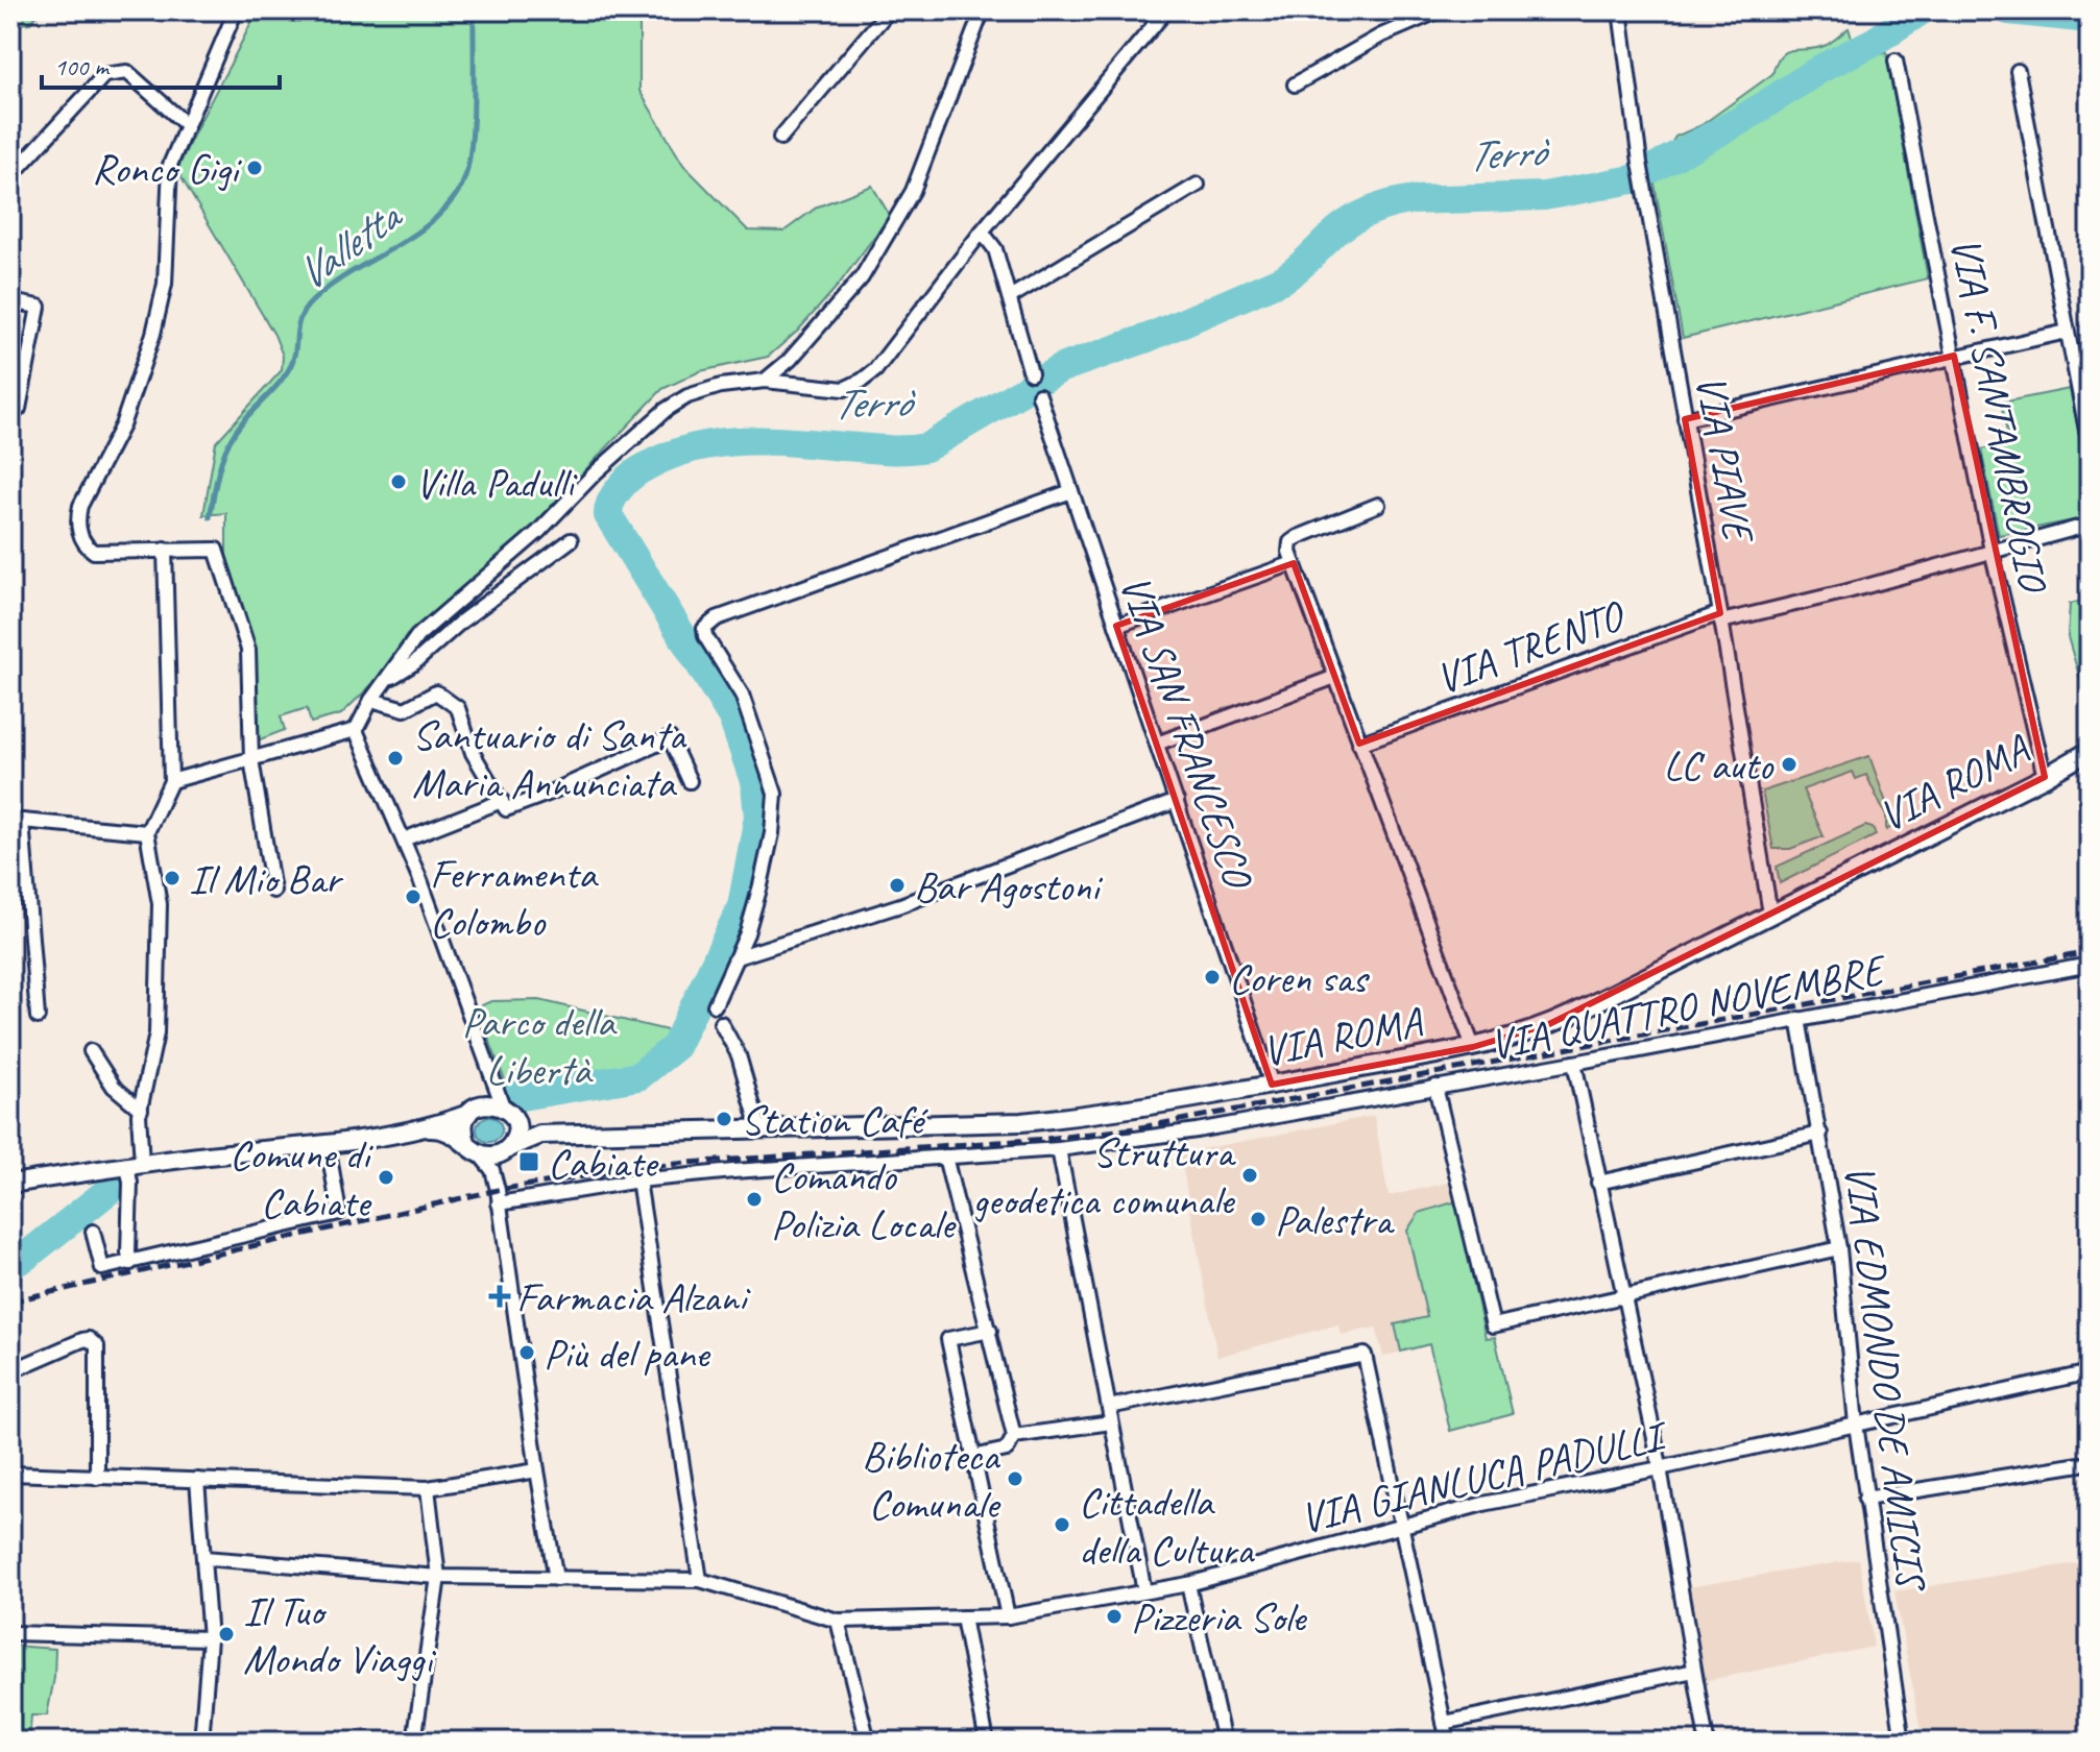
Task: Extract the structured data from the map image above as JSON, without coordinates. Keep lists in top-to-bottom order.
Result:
{
  "streets": {
    "street": [
      "VIA F. SANTAMBROGIO",
      "VIA PIAVE",
      "VIA TRENTO",
      "VIA SAN FRANCESCO",
      "VIA ROMA",
      "VIA QUATTRO NOVEMBRE",
      "VIA EDMONDO DE AMICIS",
      "VIA GIANLUCA PADULLI"
    ]
  },
  "crossings": [
    ["VIA F. SANTAMBROGIO", "VIA TRENTO"],
    ["VIA F. SANTAMBROGIO", "VIA ROMA"],
    ["VIA PIAVE", "VIA TRENTO"],
    ["VIA PIAVE", "VIA ROMA"],
    ["VIA SAN FRANCESCO", "VIA ROMA"],
    ["VIA QUATTRO NOVEMBRE", "VIA EDMONDO DE AMICIS"],
    ["VIA EDMONDO DE AMICIS", "VIA GIANLUCA PADULLI"]
  ],
  "water": ["Terrò", "Valletta"],
  "parks": ["Parco della Libertà"],
  "places": {
    "other": [
      "Ronco Gigi",
      "Villa Padulli",
      "Santuario di Santa Maria Annunciata",
      "LC auto",
      "Il Mio Bar",
      "Bar Agostoni",
      "Ferramenta Colombo",
      "Coren sas",
      "Station Café",
      "Struttura geodetica comunale",
      "Comune di Cabiate",
      "Comando Polizia Locale",
      "Palestra",
      "Più del pane",
      "Biblioteca Comunale",
      "Cittadella della Cultura",
      "Pizzeria Sole",
      "Il Tuo Mondo Viaggi"
    ],
    "transit": ["Cabiate"],
    "health": ["Farmacia Alzani"]
  },
  "scale_bar": "100 m"
}
